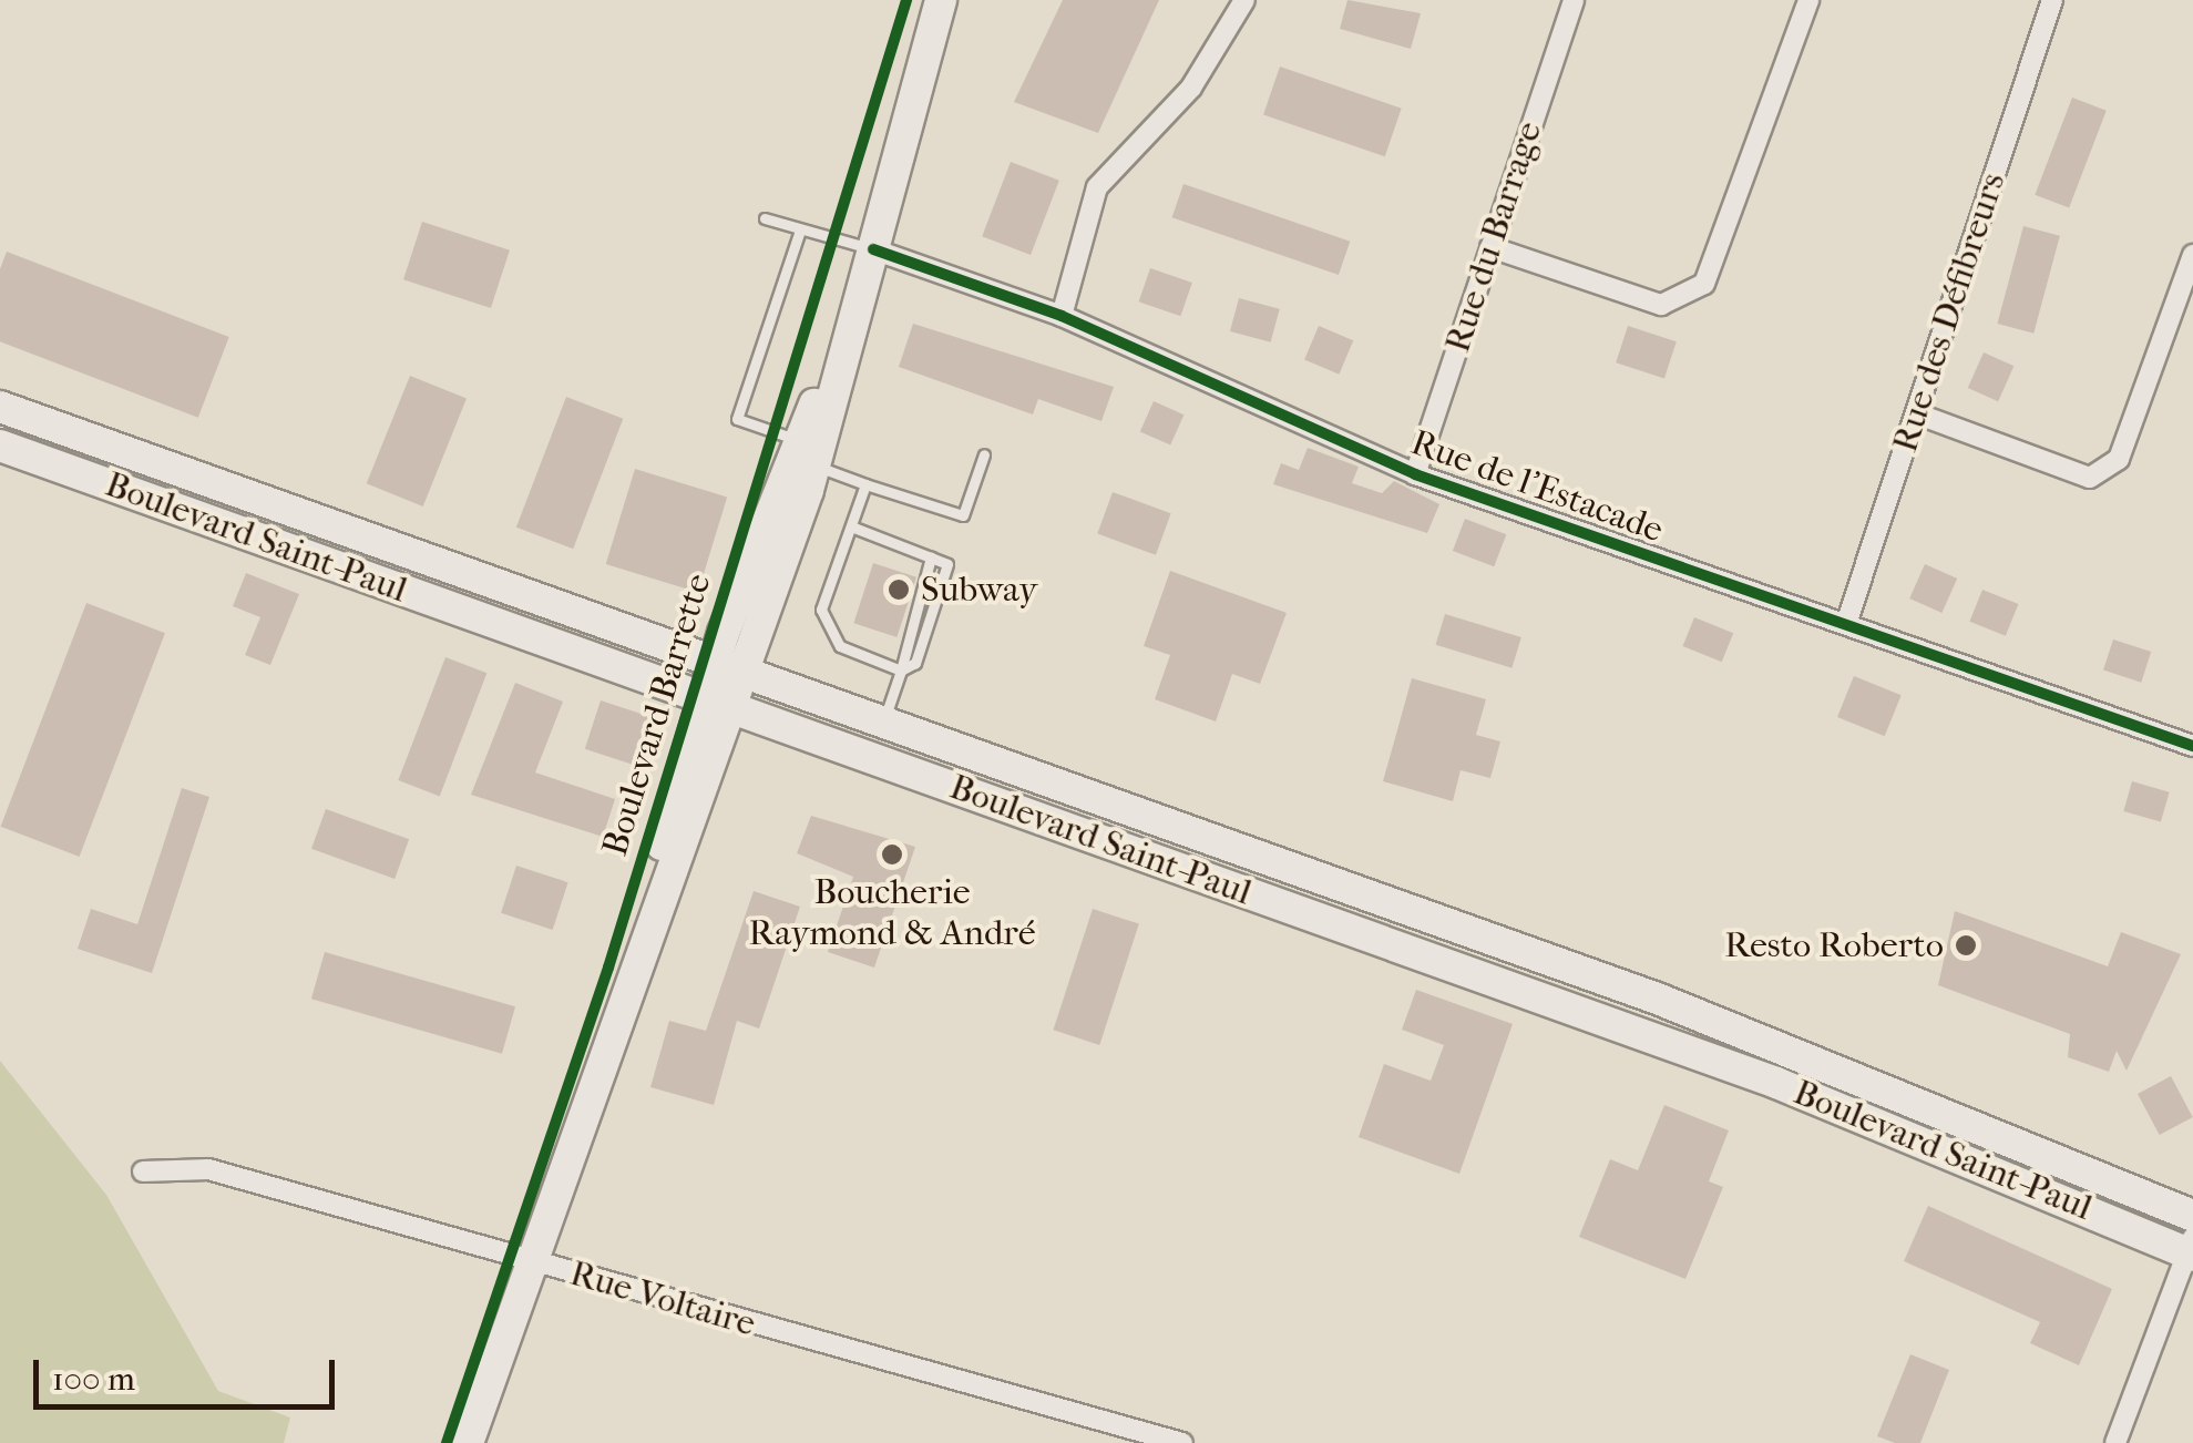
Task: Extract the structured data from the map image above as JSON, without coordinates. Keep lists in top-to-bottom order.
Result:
{
  "streets": {
    "main road": ["Boulevard Saint-Paul", "Boulevard Barrette"],
    "street": [
      "Rue du Barrage",
      "Rue des Défibreurs",
      "Rue de l'Estacade",
      "Rue Voltaire"
    ]
  },
  "crossings": [
    ["Rue du Barrage", "Rue de l'Estacade"],
    ["Rue des Défibreurs", "Rue de l'Estacade"],
    ["Rue de l'Estacade", "Boulevard Barrette"],
    ["Boulevard Saint-Paul", "Boulevard Barrette"],
    ["Boulevard Barrette", "Rue Voltaire"]
  ],
  "places": ["Subway", "Boucherie Raymond & André", "Resto Roberto"],
  "scale_bar": "100 m"
}
